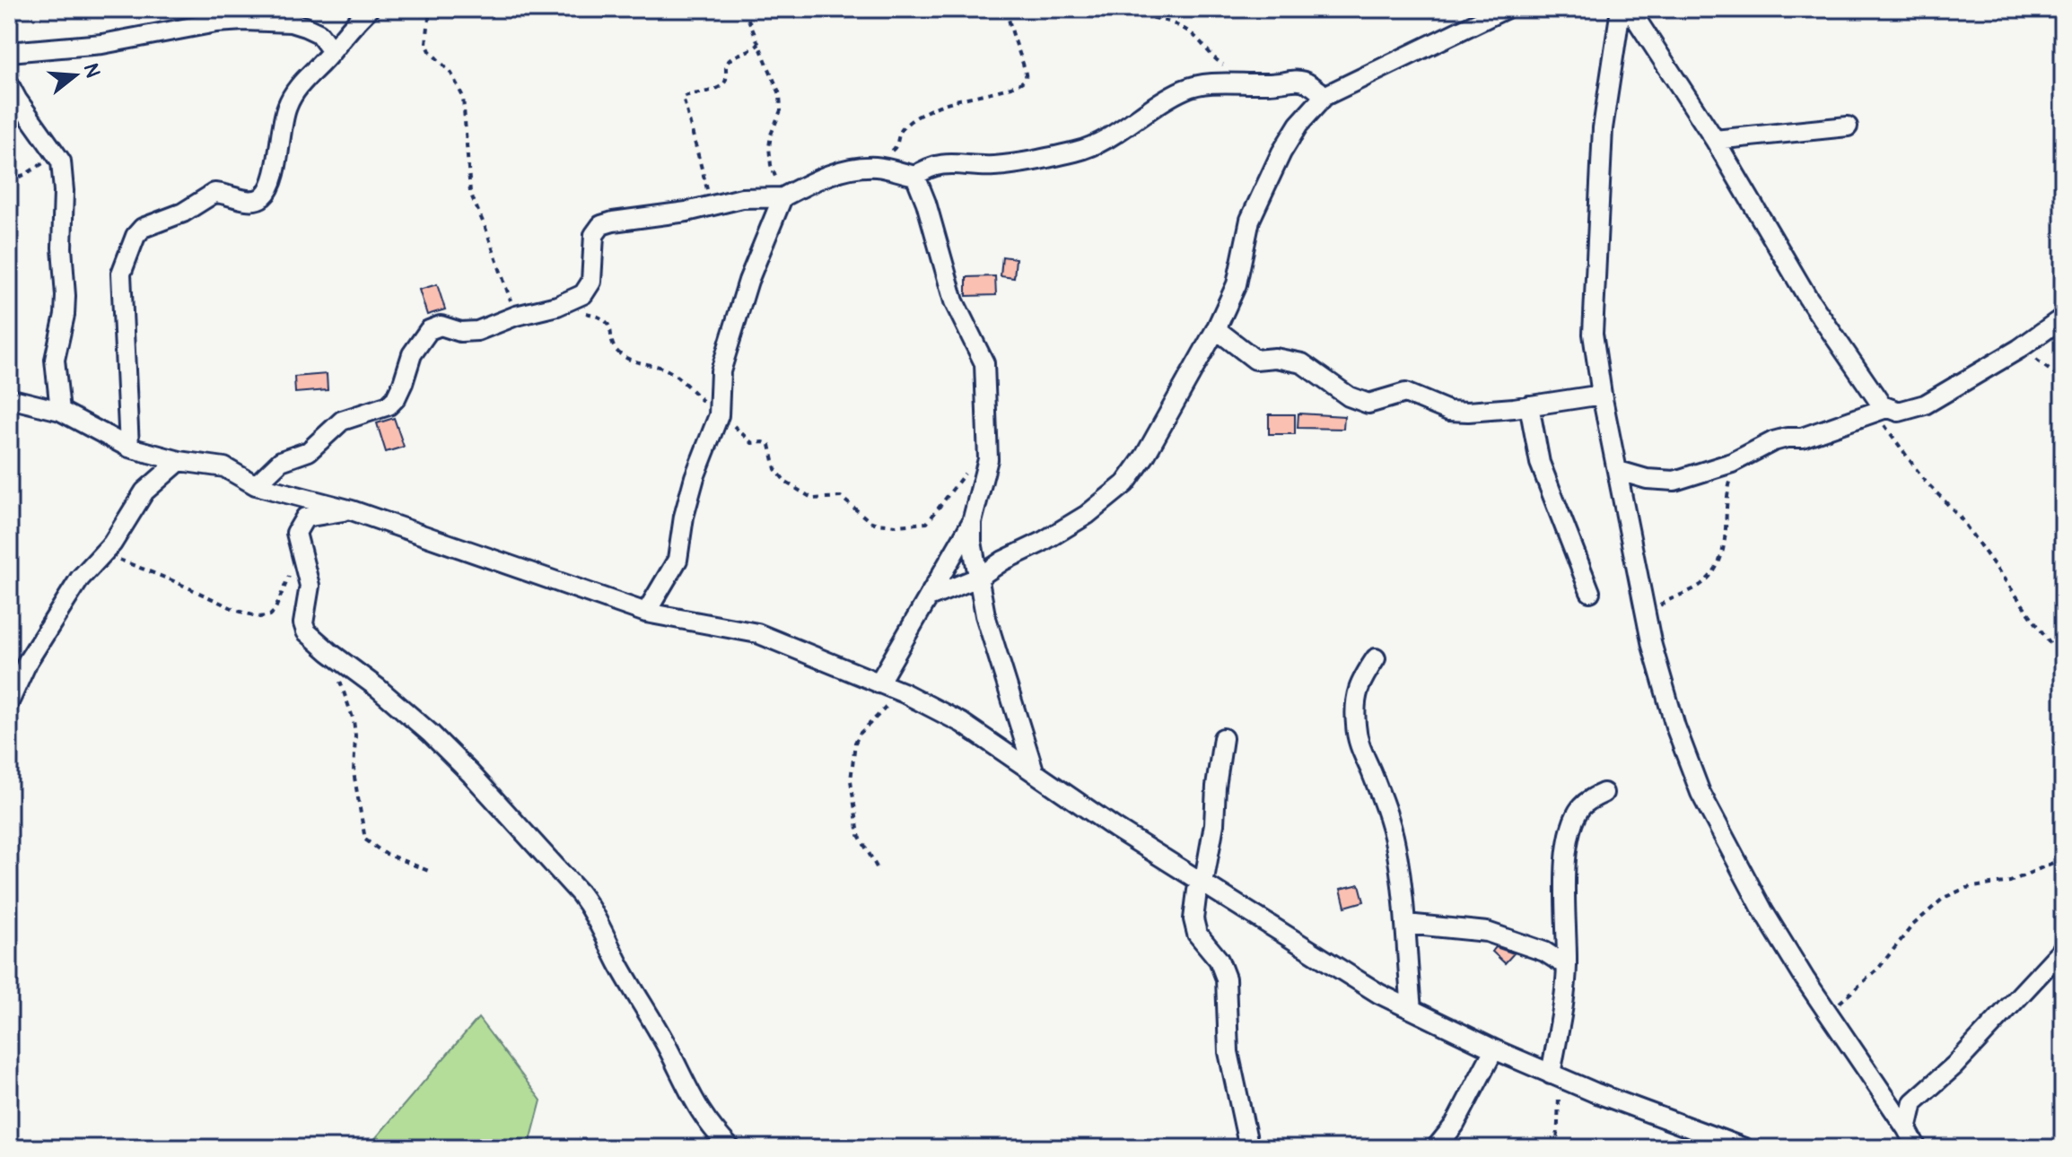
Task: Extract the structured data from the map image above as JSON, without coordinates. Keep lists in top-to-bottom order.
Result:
{
  "north": "right"
}
